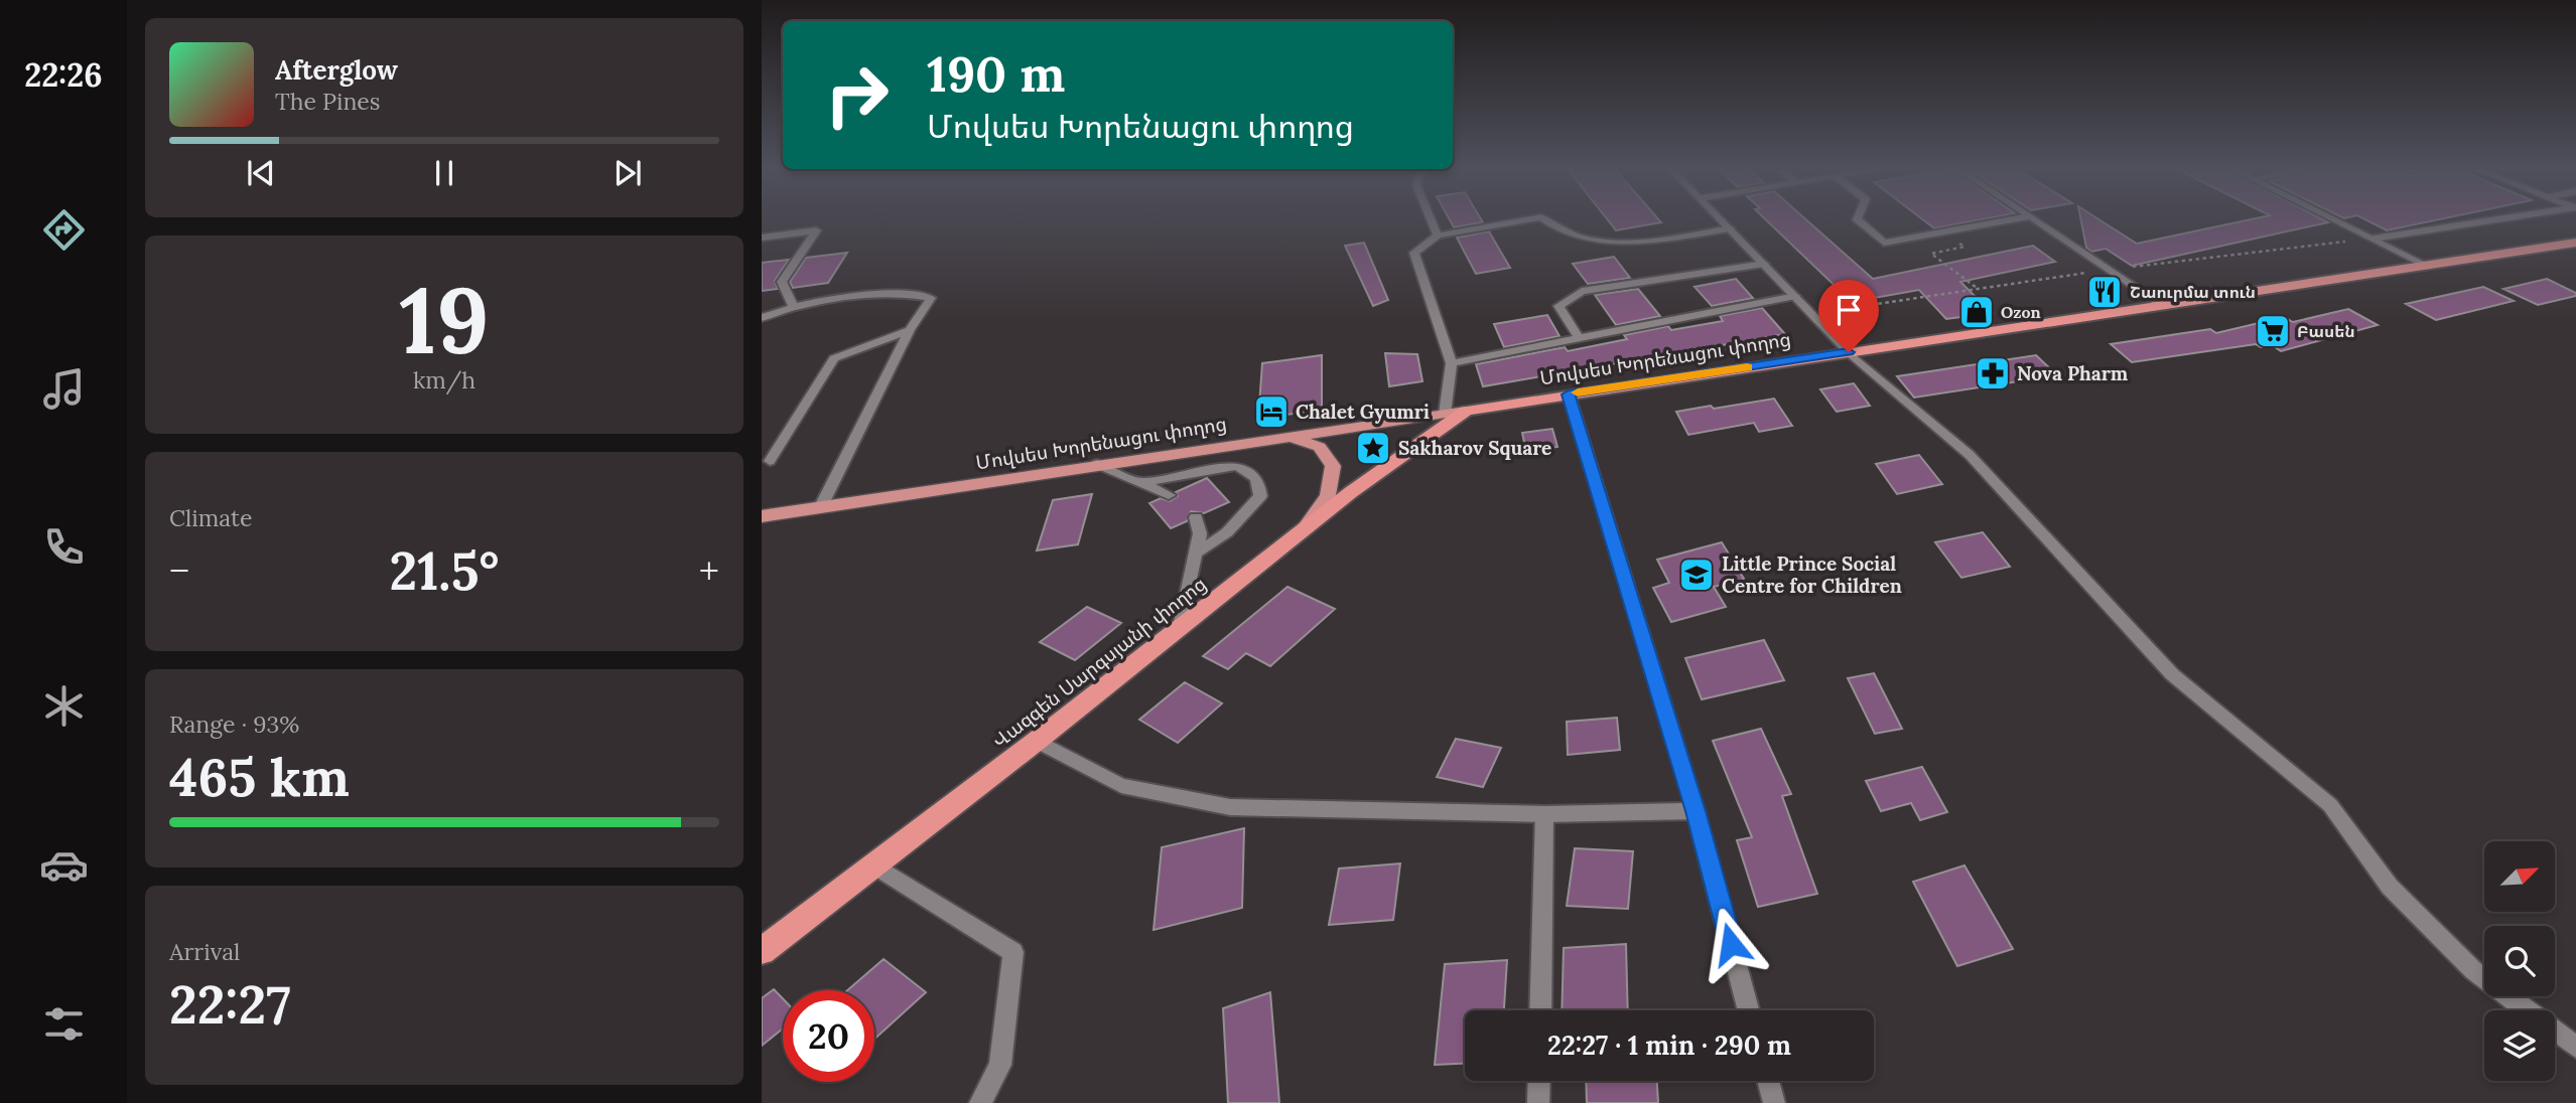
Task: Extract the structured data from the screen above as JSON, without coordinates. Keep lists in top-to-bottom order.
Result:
{
  "streets": {
    "highway": ["Մովսես Խորենացու փողոց", "Վազգեն Սարգսյանի փողոց"]
  },
  "crossings": [
    ["Մովսես Խորենացու փողոց", "Վազգեն Սարգսյանի փողոց"]
  ],
  "places": {
    "restaurant": ["Շաուրմա տուն"],
    "shop": ["Ozon"],
    "supermarket": ["Բասեն"],
    "pharmacy": ["Nova Pharm"],
    "hotel": ["Chalet Gyumri"],
    "place": ["Sakharov Square"],
    "school or university": ["Little Prince Social Centre for Children"]
  },
  "north": "top right",
  "page": {
    "tabs": "22:26",
    "turn": ["190 m", "Մովսես Խորենացու փողոց"],
    "song": ["Afterglow", "The Pines"],
    "tile": [
      ["19", "km/h"],
      "Climate",
      ["Range · 93%", "465 km"],
      ["Arrival", "22:27"]
    ],
    "heat": ["−", "21.5°", "+"],
    "limit": "20",
    "trip": "22:27 · 1 min · 290 m"
  }
}
